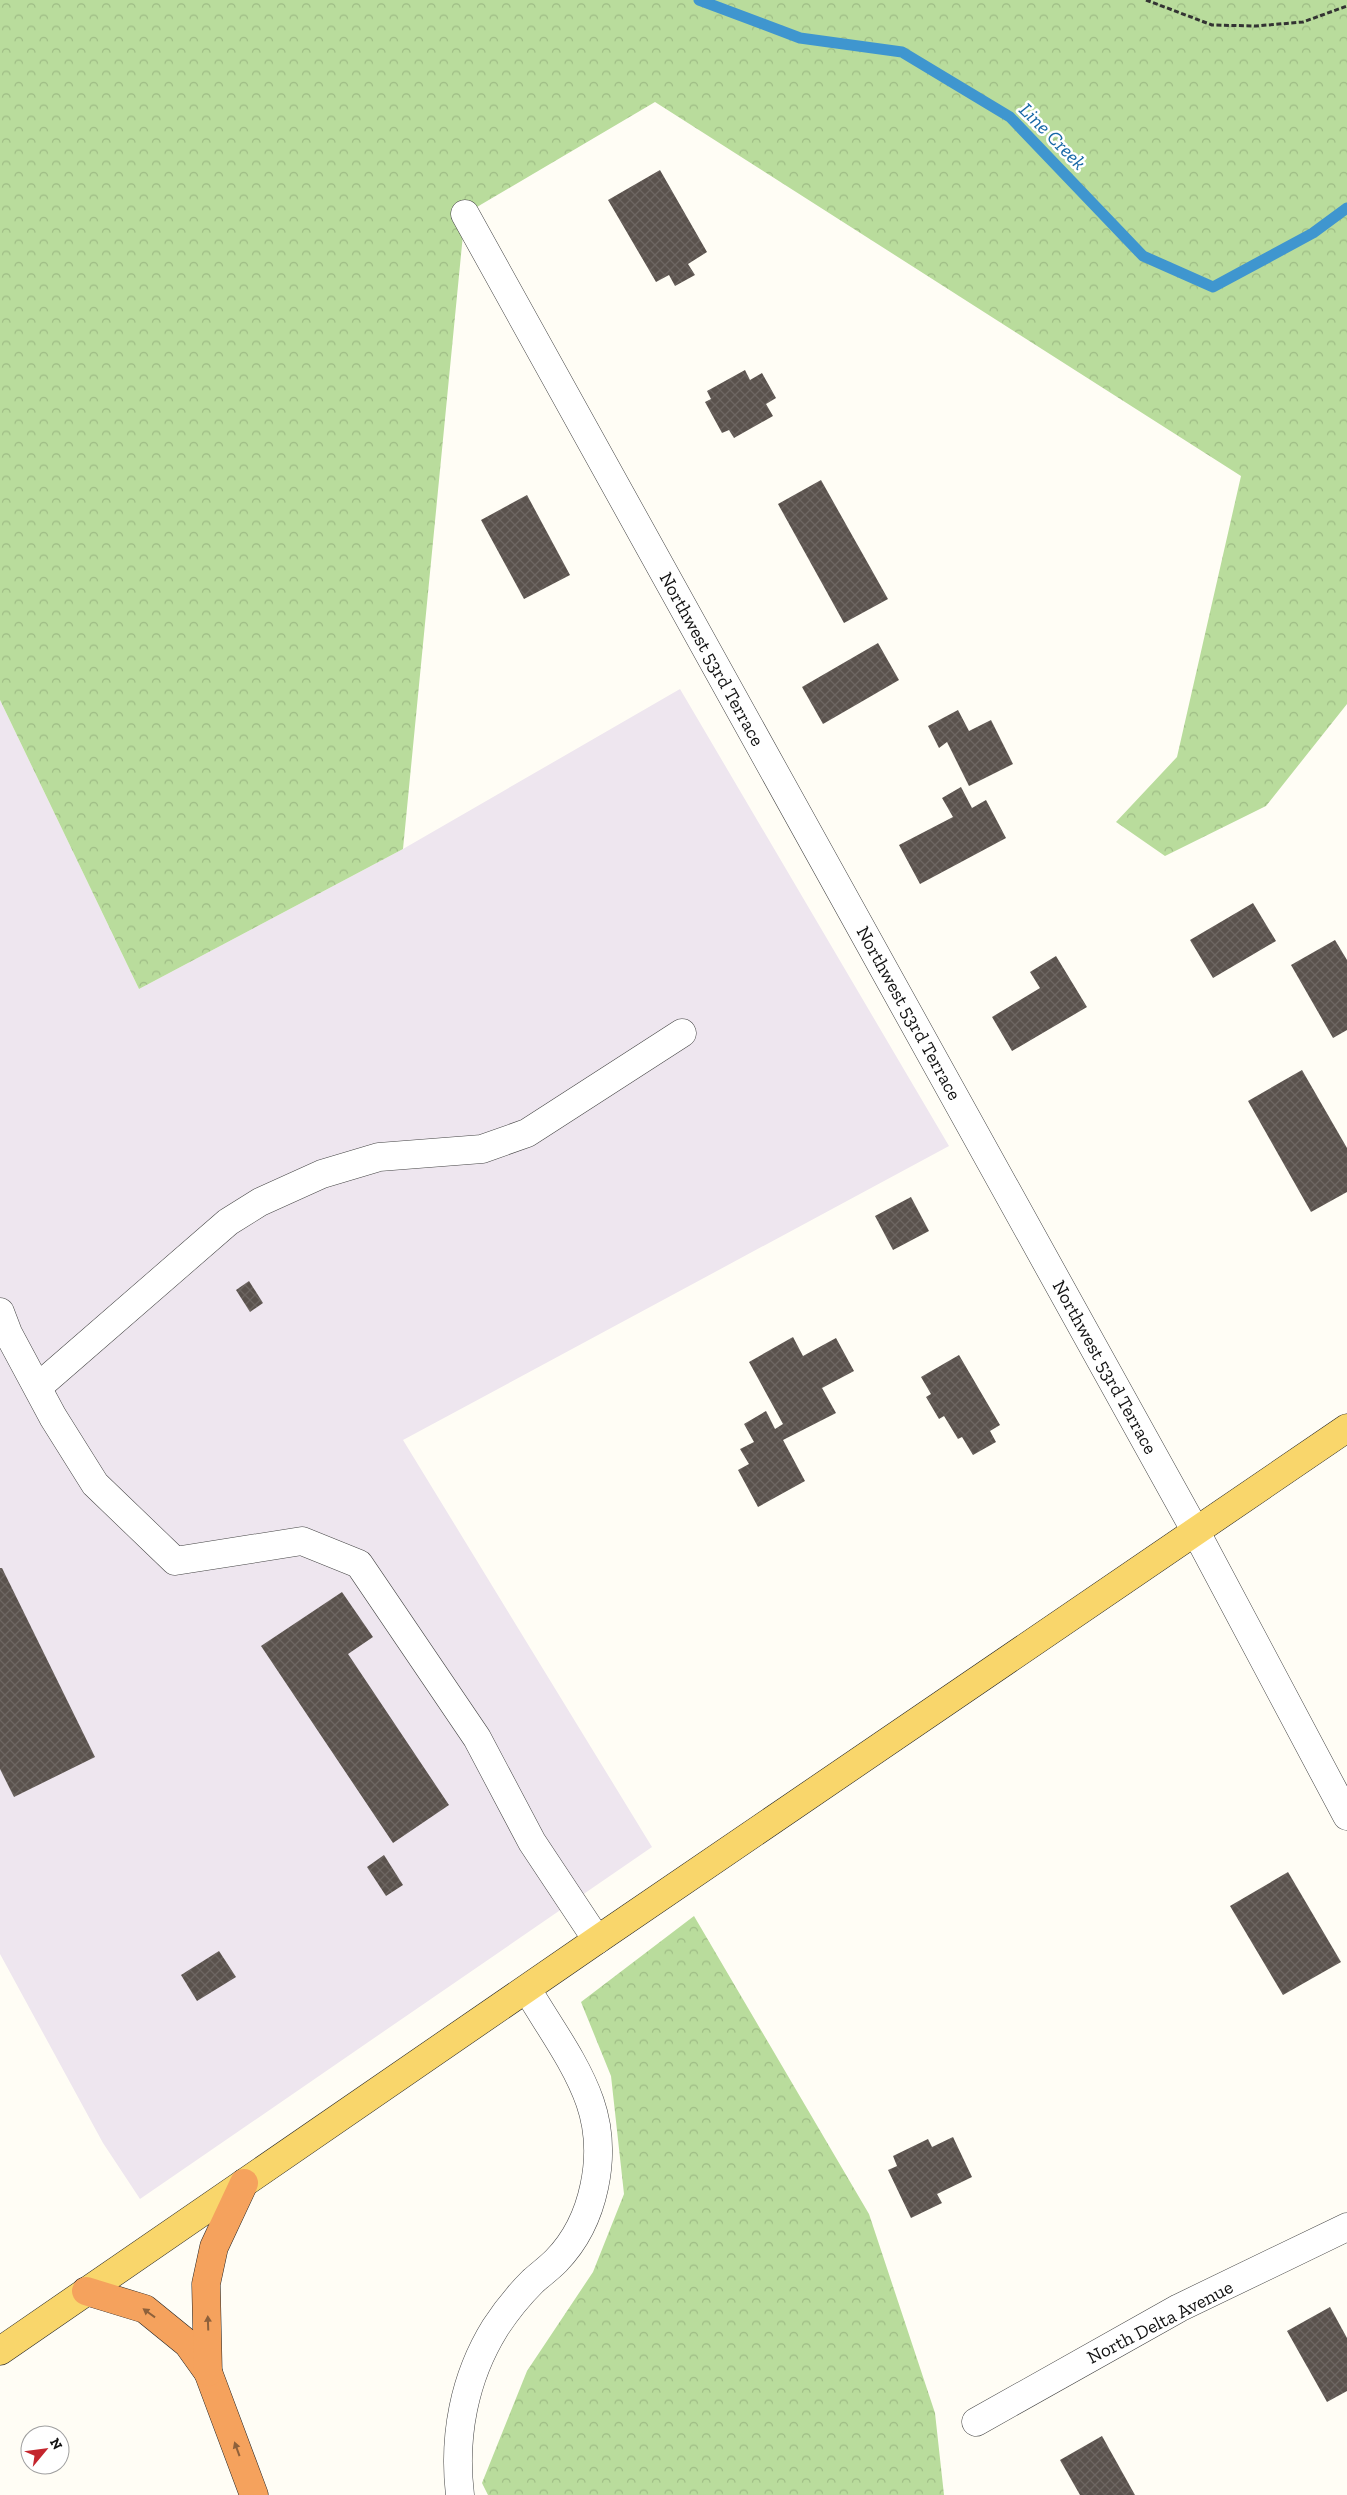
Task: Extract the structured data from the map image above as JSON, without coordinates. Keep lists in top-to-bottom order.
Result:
{
  "streets": {
    "street": ["Northwest 53rd Terrace", "North Delta Avenue"]
  },
  "water": ["Line Creek"],
  "north": "top right"
}
